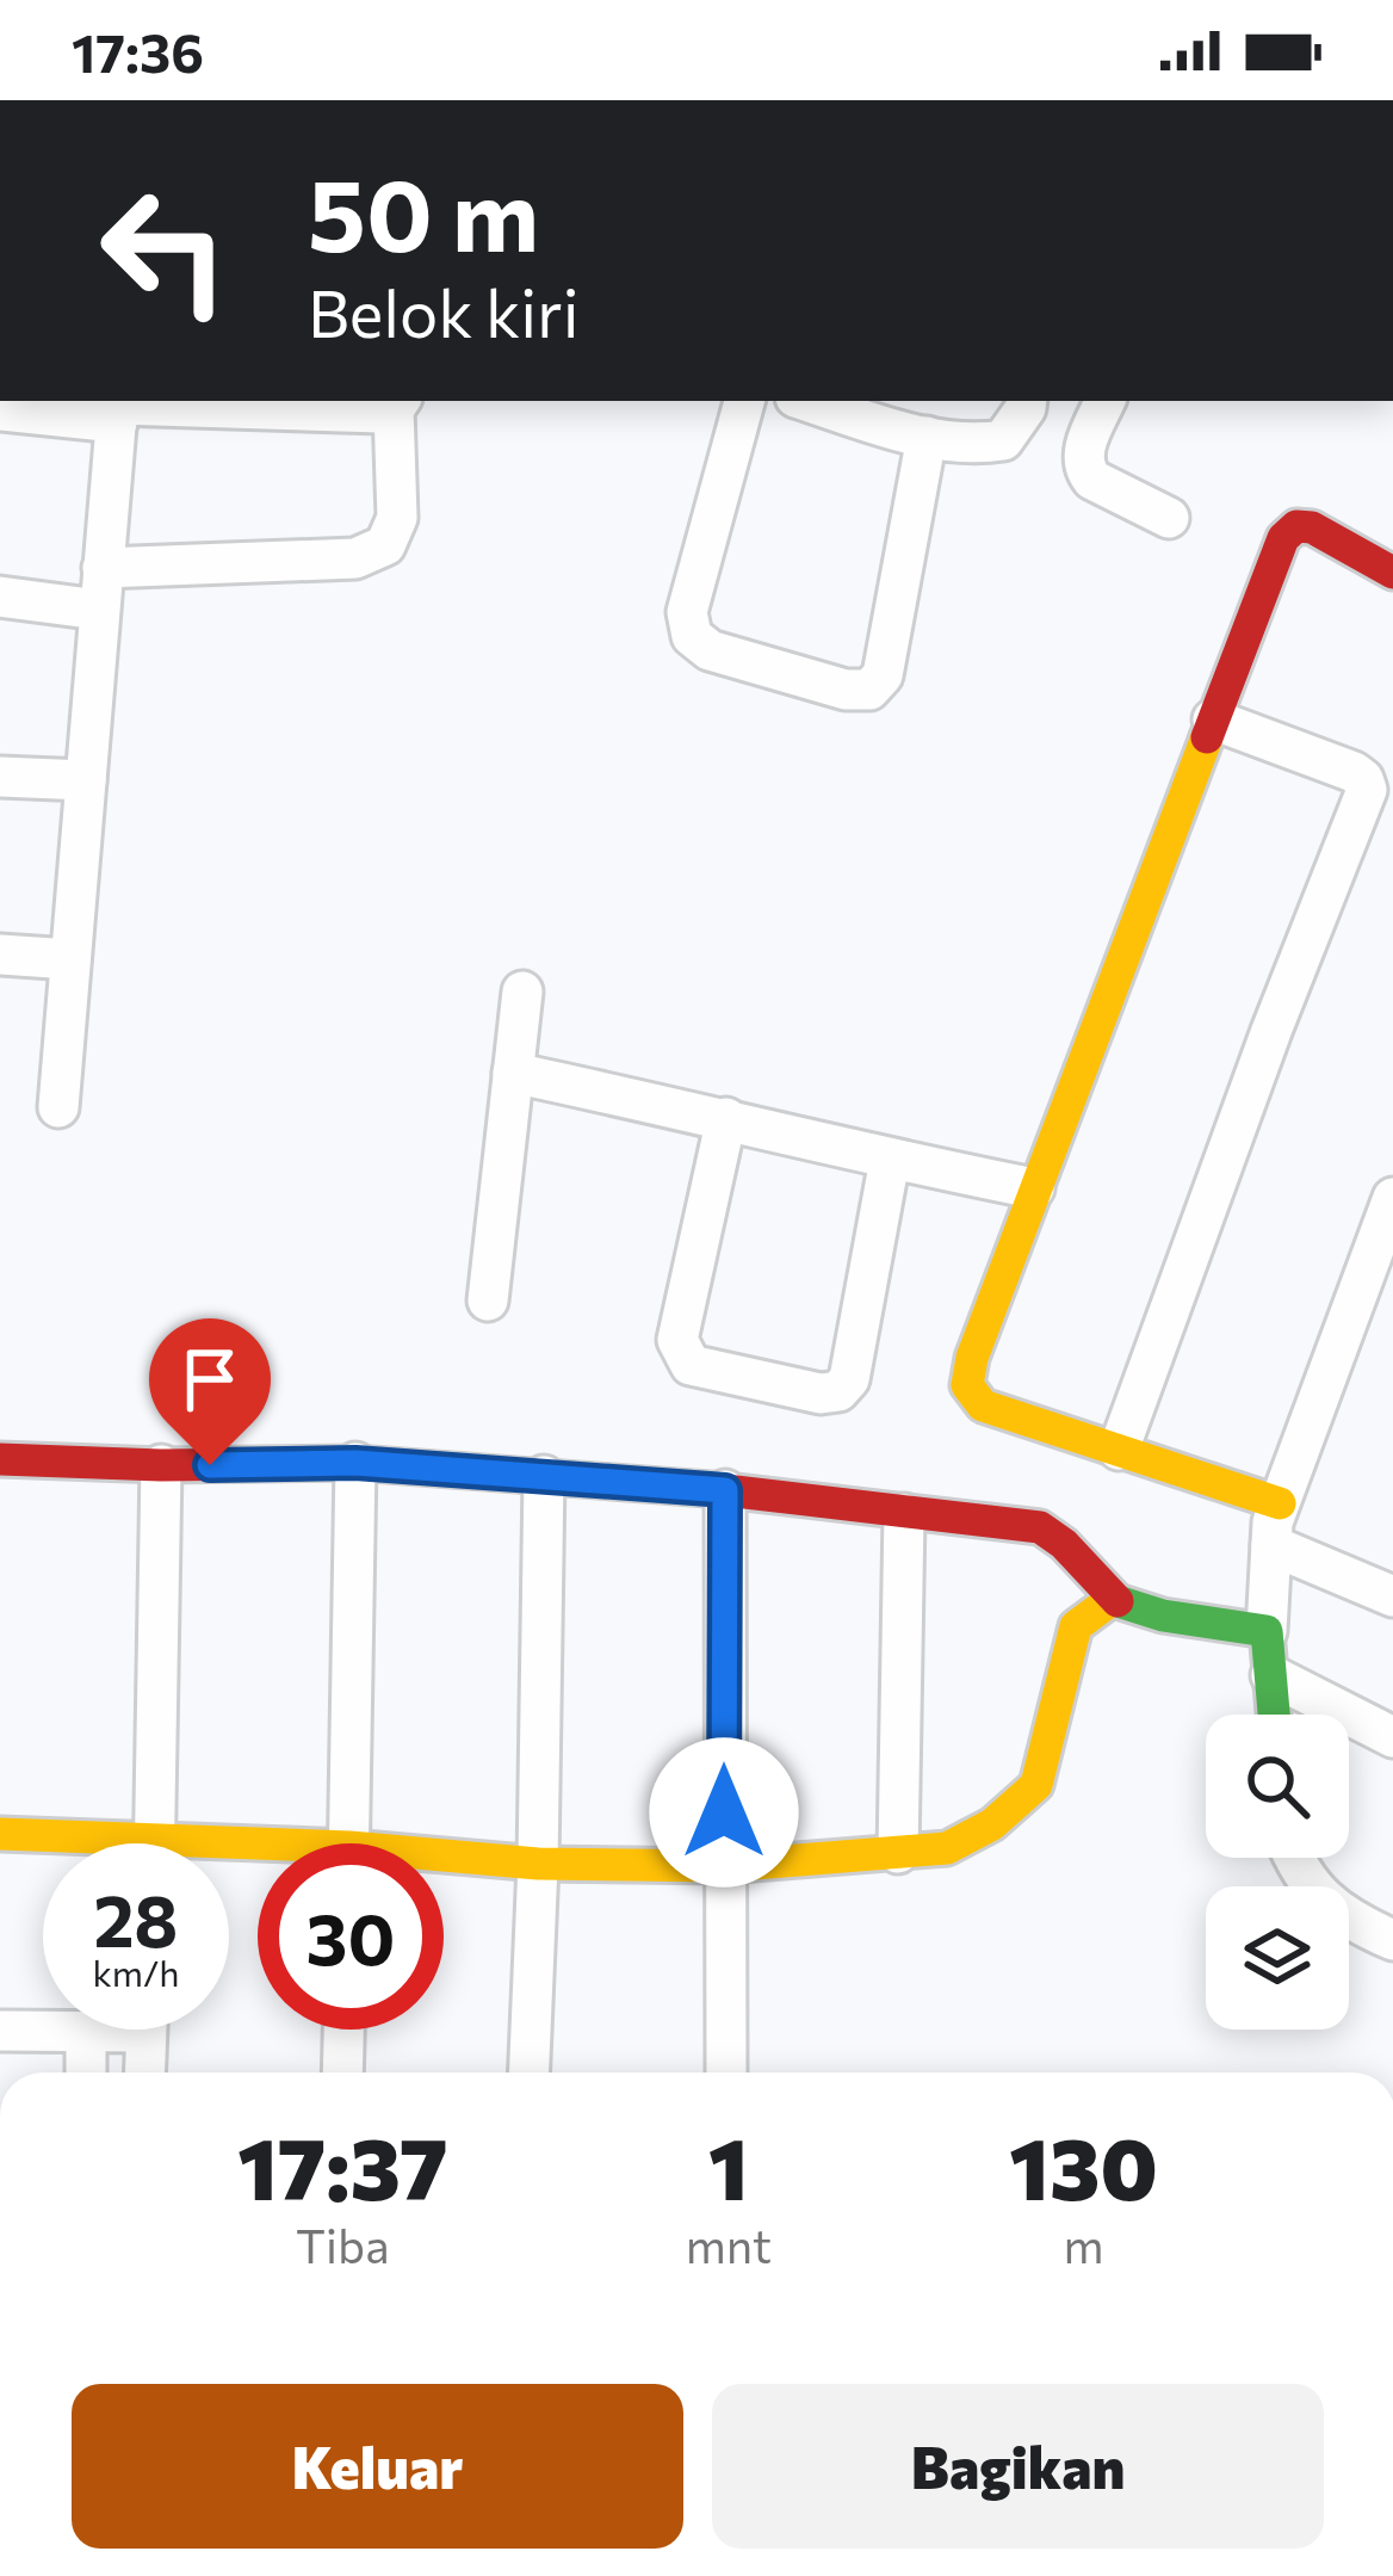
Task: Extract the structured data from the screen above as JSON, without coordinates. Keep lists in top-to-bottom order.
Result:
{
  "page": {
    "status": "17:36",
    "turn": ["50 m", "Belok kiri"],
    "speed": "28 km/h",
    "limit": "30",
    "eta": [
      "17:37",
      "Tiba",
      "1",
      "mnt",
      "130",
      "m"
    ],
    "buttons": ["Keluar", "Bagikan"]
  }
}
